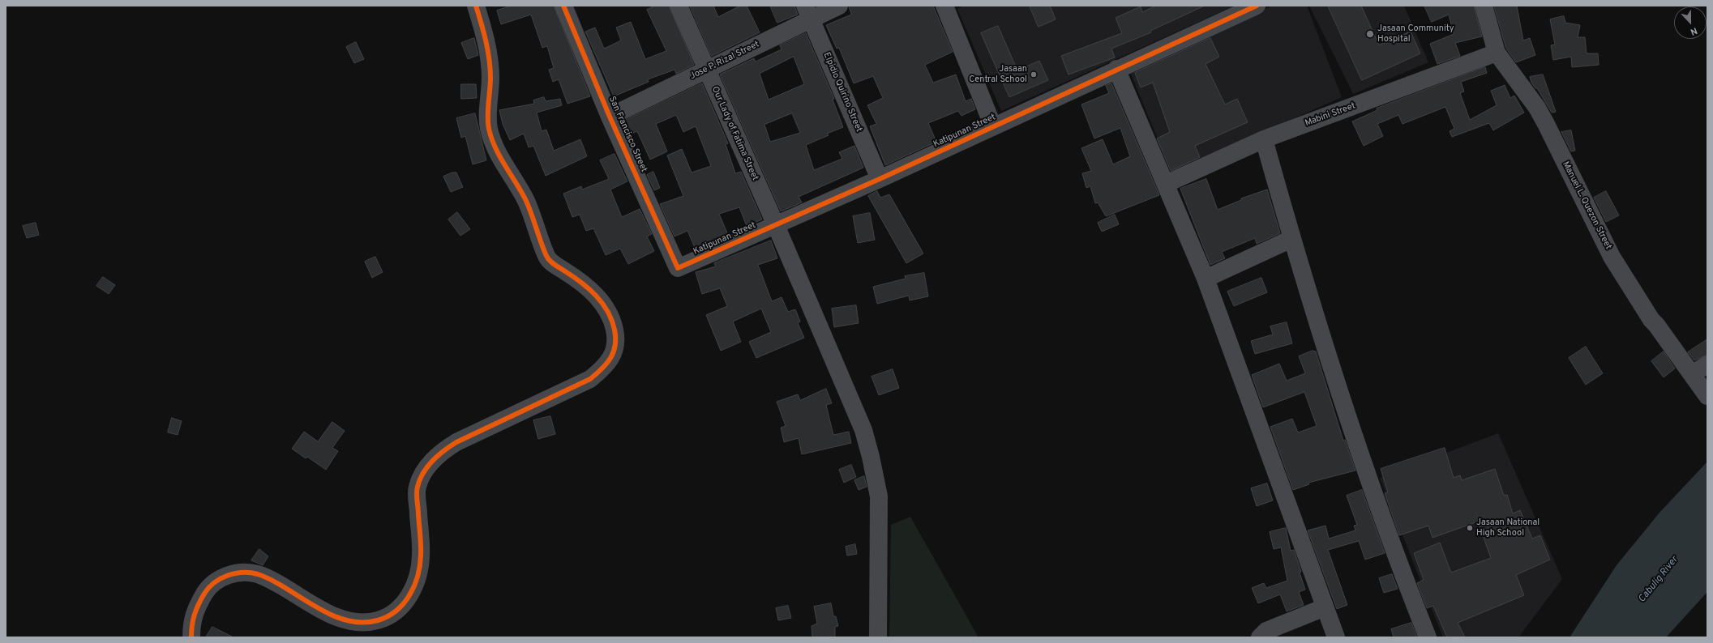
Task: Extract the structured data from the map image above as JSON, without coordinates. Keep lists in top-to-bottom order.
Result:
{
  "streets": {
    "street": [
      "Jose P. Rizal Street",
      "Elpidio Quirino Street",
      "Mabini Street",
      "Katipunan Street",
      "Our Lady of Fatima Street",
      "San Francisco Street",
      "Manuel L. Quezon Street"
    ]
  },
  "crossings": [
    ["Jose P. Rizal Street", "Elpidio Quirino Street"],
    ["Jose P. Rizal Street", "Our Lady of Fatima Street"],
    ["Jose P. Rizal Street", "San Francisco Street"],
    ["Elpidio Quirino Street", "Katipunan Street"],
    ["Mabini Street", "Manuel L. Quezon Street"],
    ["Katipunan Street", "Our Lady of Fatima Street"],
    ["Katipunan Street", "San Francisco Street"]
  ],
  "water": ["Cabulig River"],
  "places": ["Jasaan Community Hospital", "Jasaan Central School", "Jasaan National High School"],
  "north": "bottom"
}
